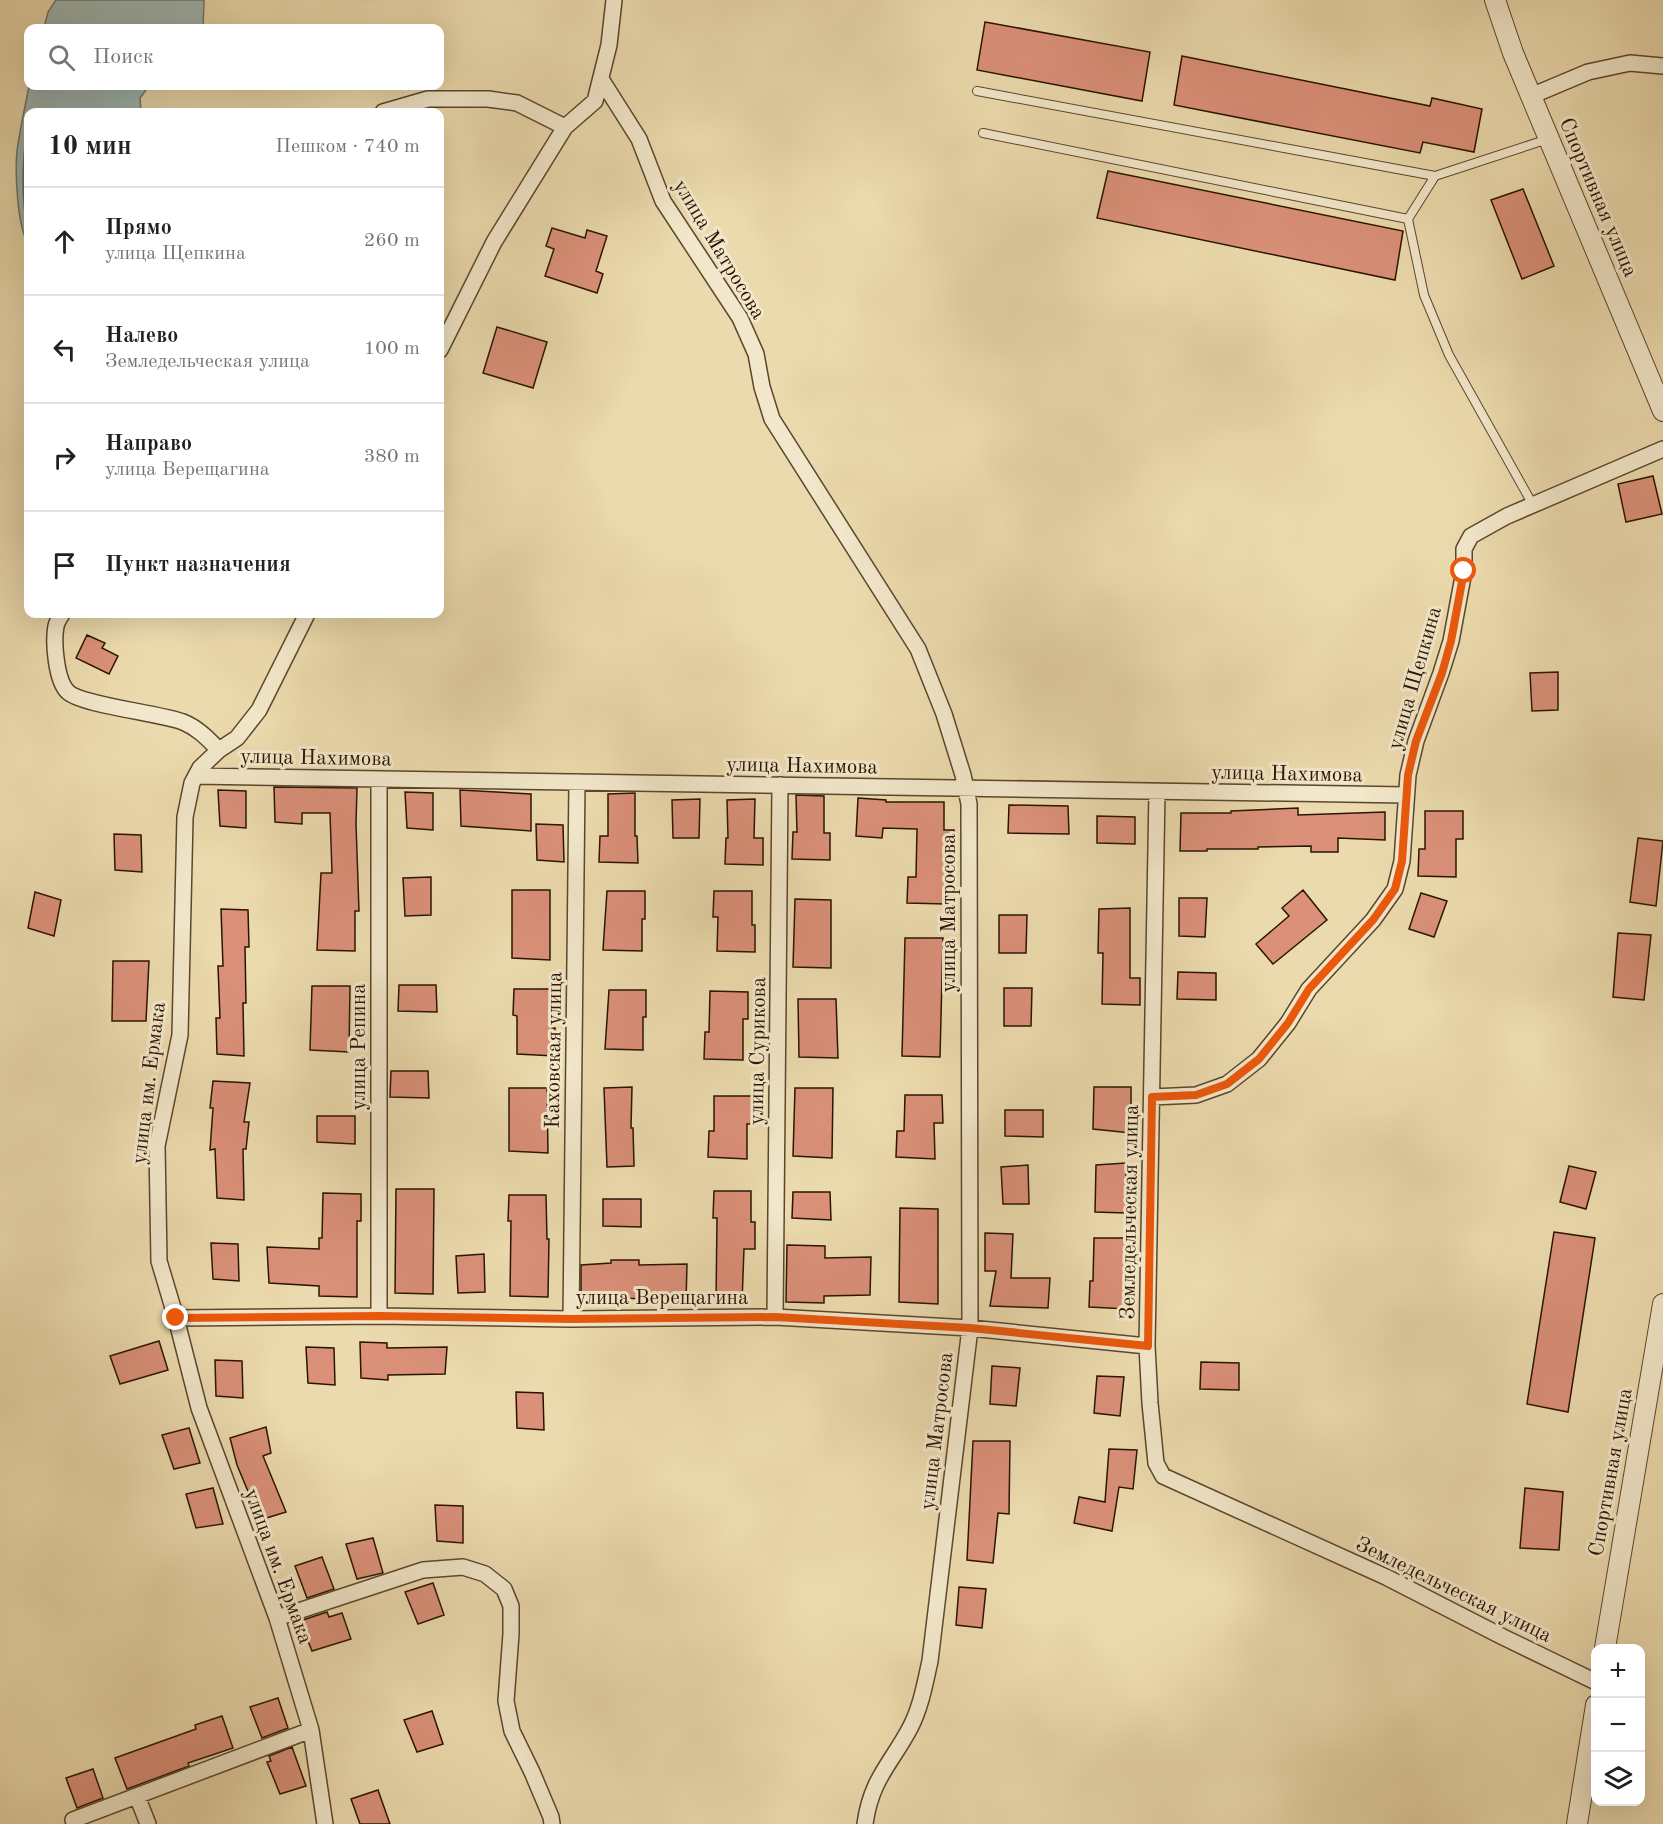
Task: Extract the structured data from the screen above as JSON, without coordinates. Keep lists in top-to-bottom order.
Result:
{
  "streets": {
    "street": [
      "Спортивная улица",
      "улица Матросова",
      "улица Щепкина",
      "улица Нахимова",
      "улица Репина",
      "Каховская улица",
      "улица Сурикова",
      "улица им. Ермака",
      "Земледельческая улица",
      "улица Верещагина"
    ]
  },
  "crossings": [
    ["улица Матросова", "улица Нахимова"],
    ["улица Матросова", "улица Верещагина"],
    ["улица Щепкина", "улица Нахимова"],
    ["улица Щепкина", "Земледельческая улица"],
    ["улица Нахимова", "улица Репина"],
    ["улица Нахимова", "Каховская улица"],
    ["улица Нахимова", "улица Сурикова"],
    ["улица Нахимова", "улица им. Ермака"],
    ["улица Нахимова", "Земледельческая улица"],
    ["улица Репина", "улица Верещагина"],
    ["Каховская улица", "улица Верещагина"],
    ["улица Сурикова", "улица Верещагина"],
    ["улица им. Ермака", "улица Верещагина"],
    ["Земледельческая улица", "улица Верещагина"]
  ],
  "page": {
    "search": "Поиск",
    "heading": ["10 мин", "Пешком · 740 m"],
    "list": [
      ["Прямо", "улица Щепкина", "260 m"],
      ["Налево", "Земледельческая улица", "100 m"],
      ["Направо", "улица Верещагина", "380 m"],
      "Пункт назначения"
    ],
    "map_buttons": ["+", "−"]
  }
}
